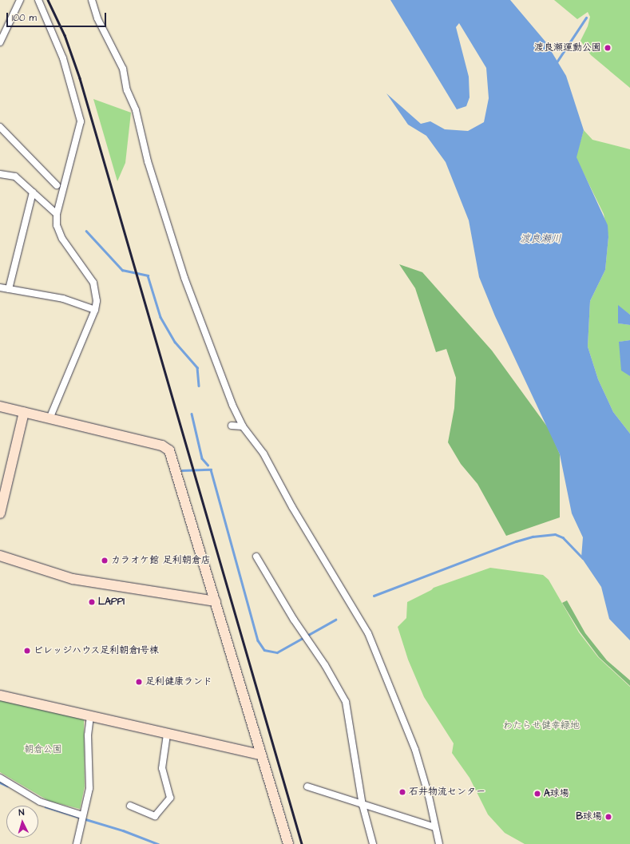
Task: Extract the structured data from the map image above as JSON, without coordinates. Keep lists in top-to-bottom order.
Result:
{
  "water": ["渡良瀬川"],
  "parks": ["わたらせ健幸緑地", "朝倉公園"],
  "places": [
    "渡良瀬運動公園",
    "カラオケ館 足利朝倉店",
    "LAPPI",
    "ビレッジハウス足利朝倉1号棟",
    "足利健康ランド",
    "石井物流センター",
    "A球場",
    "B球場"
  ],
  "scale_bar": "100 m",
  "north": "top"
}
